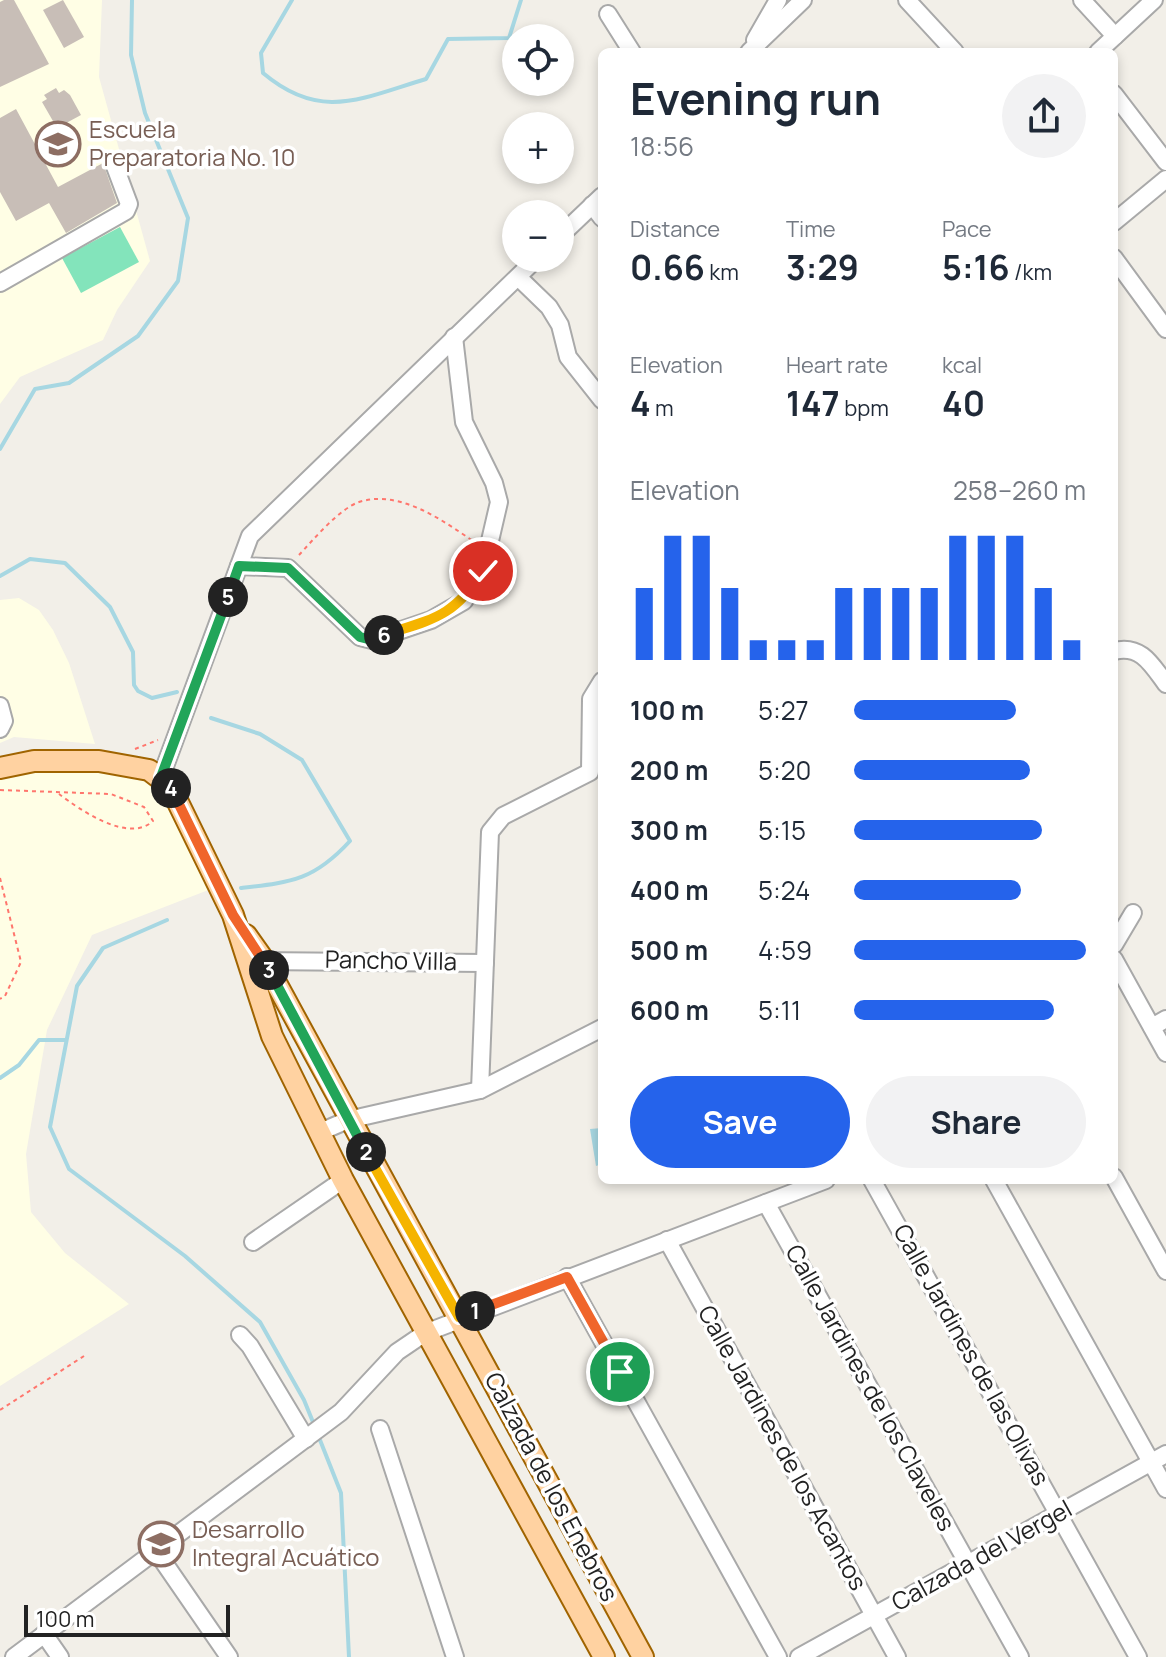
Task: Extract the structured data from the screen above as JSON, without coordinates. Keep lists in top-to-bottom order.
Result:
{
  "streets": {
    "main road": ["Calzada de los Enebros"],
    "street": [
      "Pancho Villa",
      "Calle Jardines de las Olivas",
      "Calle Jardines de los Claveles",
      "Calle Jardines de los Acantos",
      "Calzada del Vergel"
    ]
  },
  "crossings": [
    ["Pancho Villa", "Calzada de los Enebros"],
    ["Calle Jardines de las Olivas", "Calzada del Vergel"],
    ["Calle Jardines de los Claveles", "Calzada del Vergel"],
    ["Calle Jardines de los Acantos", "Calzada del Vergel"]
  ],
  "places": {
    "school or university": ["Escuela Preparatoria No. 10", "Desarrollo Integral Acuático"]
  },
  "scale_bar": "100 m",
  "page": {
    "map_buttons": ["+", "−"],
    "heading": ["Evening run", "18:56"],
    "stats": [
      ["Distance", "0.66 km"],
      ["Time", "3:29"],
      ["Pace", "5:16 /km"],
      ["Elevation", "4 m"],
      ["Heart rate", "147 bpm"],
      ["kcal", "40"]
    ],
    "chart": ["Elevation", "258–260 m"],
    "pins": [
      "5",
      "6",
      "4",
      "3",
      "2",
      "1"
    ],
    "list": [
      {
        "name": "100 m",
        "note": "5:27"
      },
      {
        "name": "200 m",
        "note": "5:20"
      },
      {
        "name": "300 m",
        "note": "5:15"
      },
      {
        "name": "400 m",
        "note": "5:24"
      },
      {
        "name": "500 m",
        "note": "4:59"
      },
      {
        "name": "600 m",
        "note": "5:11"
      }
    ],
    "buttons": ["Save", "Share"],
    "scale": "100 m"
  }
}
